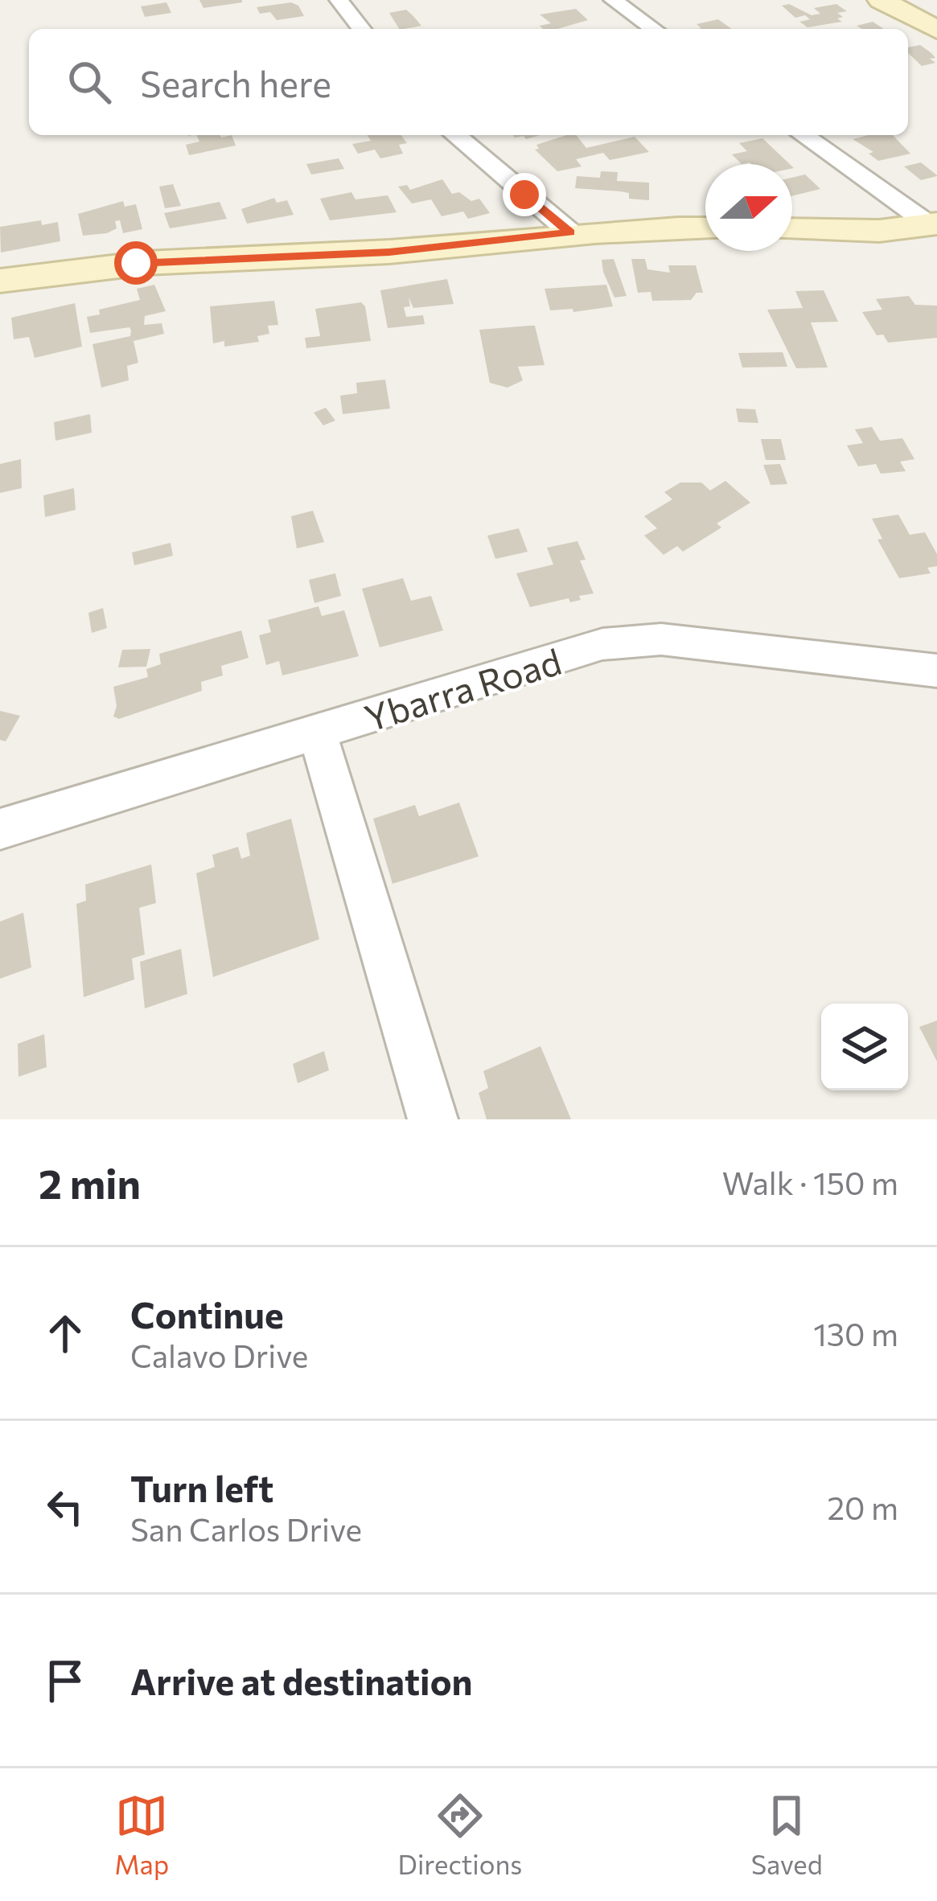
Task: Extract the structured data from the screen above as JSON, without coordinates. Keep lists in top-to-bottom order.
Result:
{
  "streets": {
    "street": ["Ybarra Road"]
  },
  "north": "right",
  "page": {
    "search": "Search here",
    "heading": ["2 min", "Walk · 150 m"],
    "list": [
      ["Continue", "Calavo Drive", "130 m"],
      ["Turn left", "San Carlos Drive", "20 m"],
      "Arrive at destination"
    ],
    "nav": ["Map", "Directions", "Saved"]
  }
}
